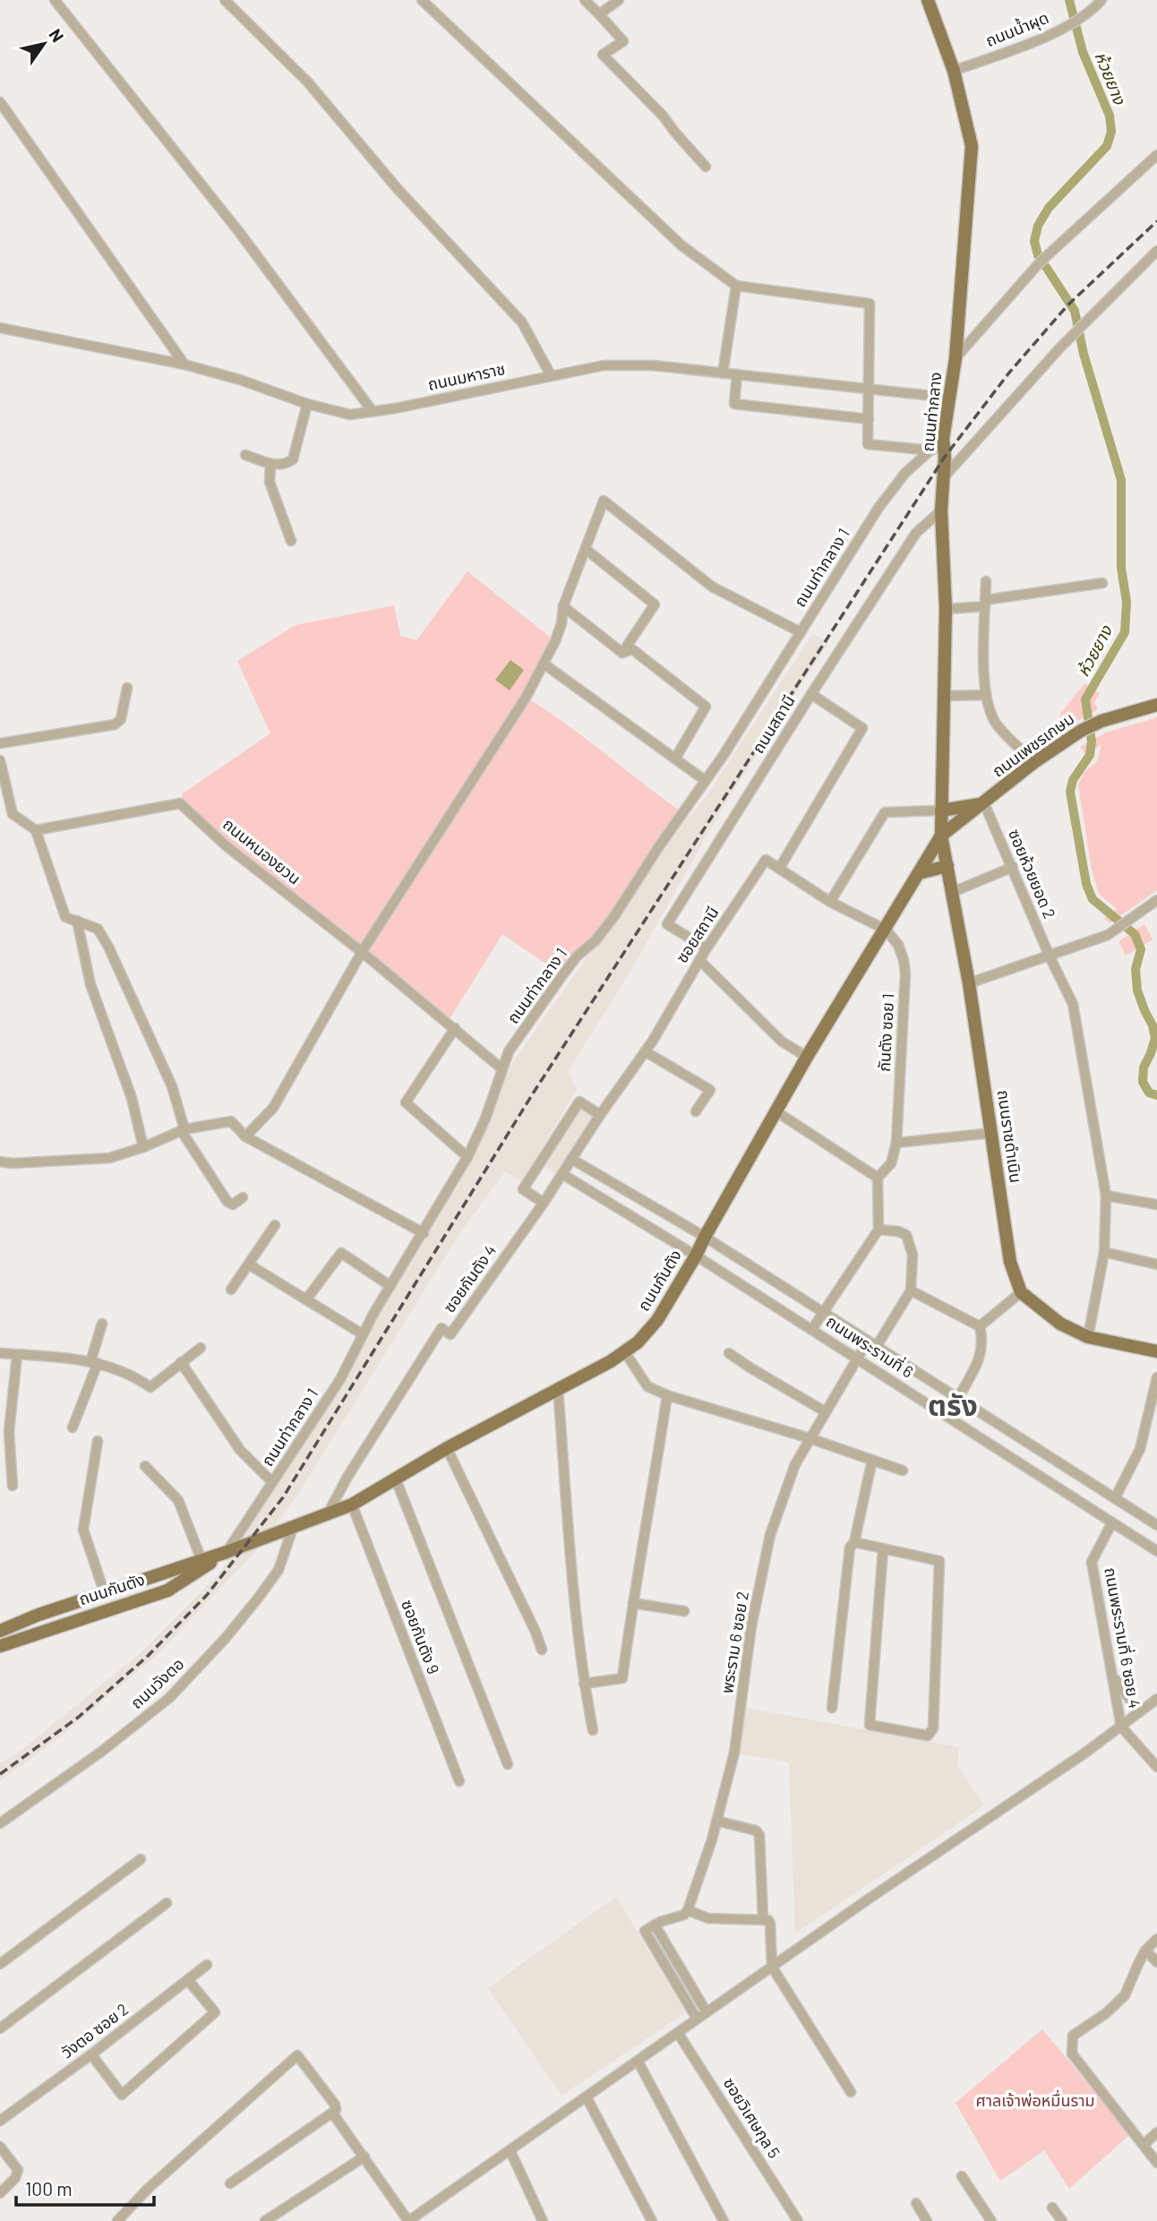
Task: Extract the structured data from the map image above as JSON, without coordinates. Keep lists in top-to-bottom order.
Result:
{
  "streets": {
    "main road": [
      "ถนนท่ากลาง",
      "ถนนเพชรเกษม",
      "ถนนราชดำเนิน",
      "ถนนกันตัง"
    ],
    "street": [
      "ถนนน้ำผุด",
      "ถนนมหาราช",
      "ถนนท่ากลาง 1",
      "ถนนสถานี",
      "ถนนหนองยวน",
      "ซอยห้วยยอด 2",
      "ซอยสถานี",
      "กันตัง ซอย 1",
      "ซอยกันตัง 4",
      "ถนนพระรามที่ 6",
      "ซอยกันตัง 9",
      "ถนนพระรามที่ 6 ซอย 4",
      "พระราม 6 ซอย 2",
      "ถนนวังตอ",
      "วังตอ ซอย 2",
      "ซอยวิเศษกุล 5"
    ]
  },
  "crossings": [
    ["ถนนน้ำผุด", "ถนนท่ากลาง"],
    ["ถนนมหาราช", "ถนนท่ากลาง"],
    ["ถนนท่ากลาง", "ถนนท่ากลาง 1"],
    ["ถนนท่ากลาง", "ถนนสถานี"],
    ["ถนนท่ากลาง", "ถนนเพชรเกษม"],
    ["ถนนท่ากลาง", "ถนนราชดำเนิน"],
    ["ถนนท่ากลาง", "ถนนกันตัง"],
    ["ถนนท่ากลาง 1", "ถนนหนองยวน"],
    ["ถนนท่ากลาง 1", "ถนนกันตัง"],
    ["ถนนสถานี", "ซอยสถานี"],
    ["ถนนเพชรเกษม", "ซอยห้วยยอด 2"],
    ["ถนนเพชรเกษม", "ถนนราชดำเนิน"],
    ["ถนนเพชรเกษม", "ถนนกันตัง"],
    ["ซอยสถานี", "ซอยกันตัง 4"],
    ["กันตัง ซอย 1", "ถนนกันตัง"],
    ["ถนนราชดำเนิน", "ถนนกันตัง"],
    ["ซอยกันตัง 4", "ถนนกันตัง"],
    ["ซอยกันตัง 4", "ถนนพระรามที่ 6"],
    ["ถนนกันตัง", "ถนนพระรามที่ 6"],
    ["ถนนกันตัง", "ซอยกันตัง 9"],
    ["ถนนกันตัง", "ถนนวังตอ"],
    ["ถนนพระรามที่ 6", "ถนนพระรามที่ 6 ซอย 4"],
    ["ถนนพระรามที่ 6", "พระราม 6 ซอย 2"]
  ],
  "districts": ["ตรัง"],
  "water": ["ห้วยยาง"],
  "parks": ["ศาลเจ้าพ่อหมื่นราม"],
  "scale_bar": "100 m",
  "north": "top right"
}
